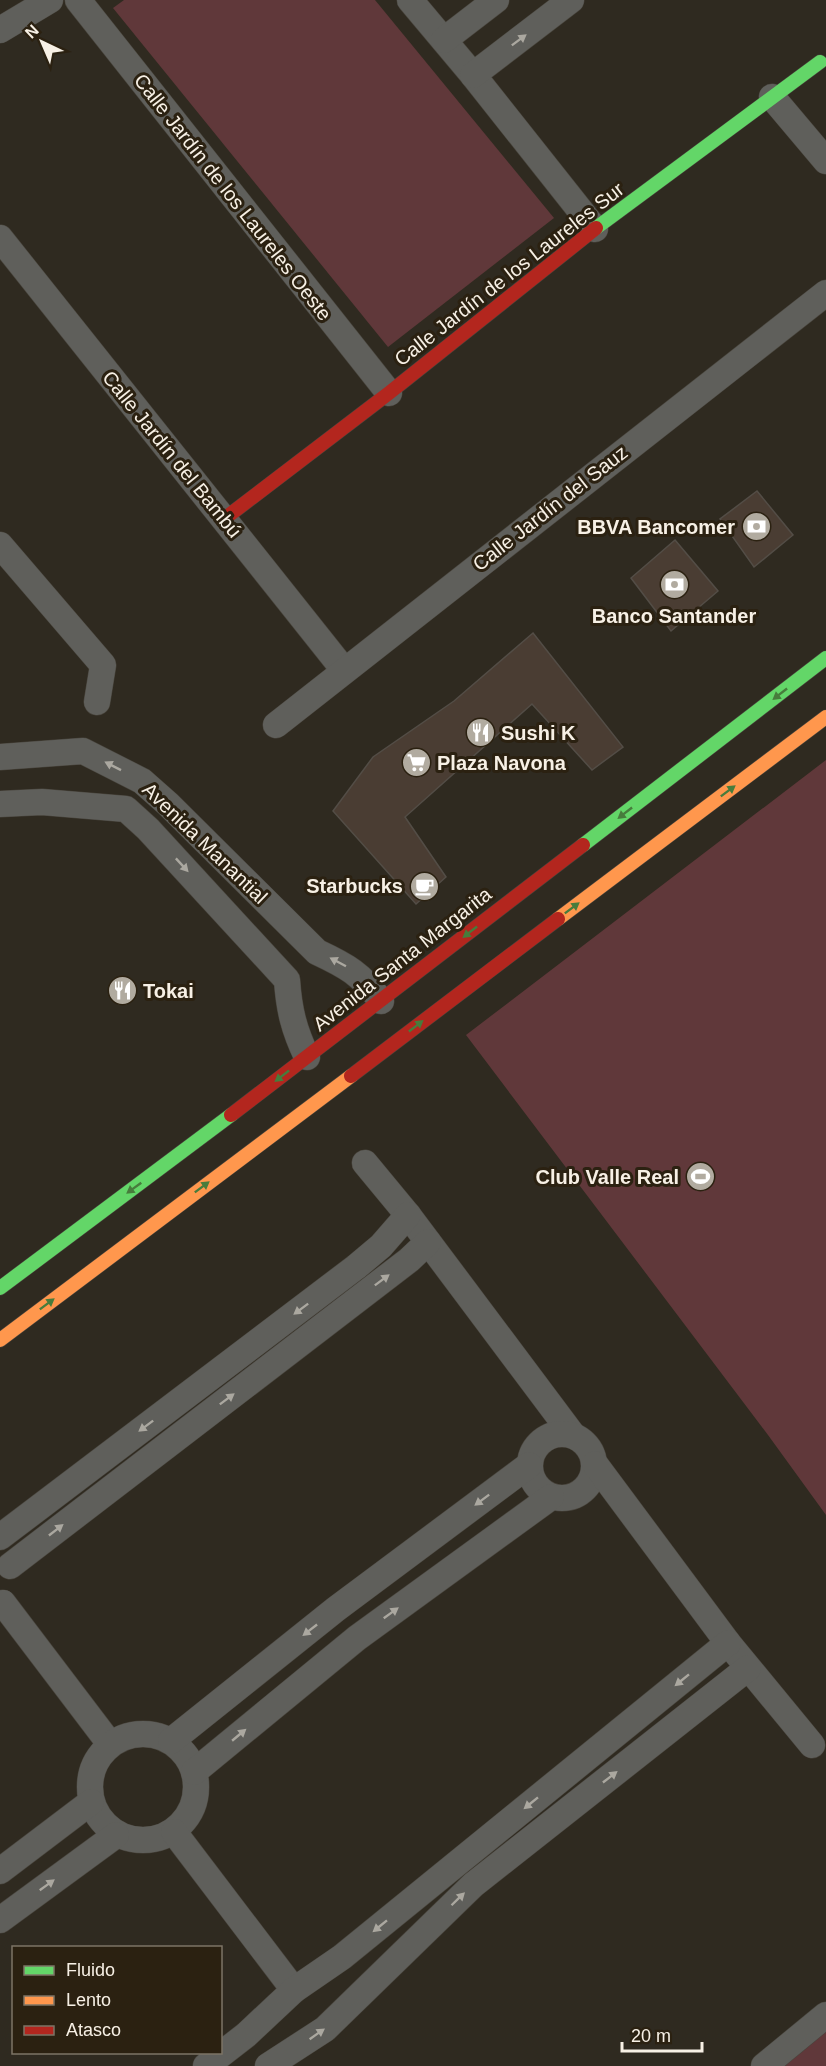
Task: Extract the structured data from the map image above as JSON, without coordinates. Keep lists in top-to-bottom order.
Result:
{
  "streets": {
    "main road": ["Calle Jardín de los Laureles Sur", "Avenida Santa Margarita"],
    "street": [
      "Calle Jardín de los Laureles Oeste",
      "Calle Jardín del Bambú",
      "Calle Jardín del Sauz",
      "Avenida Manantial"
    ]
  },
  "crossings": [
    ["Calle Jardín de los Laureles Oeste", "Calle Jardín de los Laureles Sur"],
    ["Calle Jardín de los Laureles Sur", "Calle Jardín del Bambú"],
    ["Calle Jardín del Bambú", "Calle Jardín del Sauz"],
    ["Avenida Manantial", "Avenida Santa Margarita"]
  ],
  "places": {
    "bank": ["BBVA Bancomer", "Banco Santander"],
    "restaurant": ["Sushi K", "Tokai"],
    "supermarket": ["Plaza Navona"],
    "cafe": ["Starbucks"],
    "sports": ["Club Valle Real"]
  },
  "legend": ["Fluido", "Lento", "Atasco"],
  "scale_bar": "20 m",
  "north": "top left"
}
